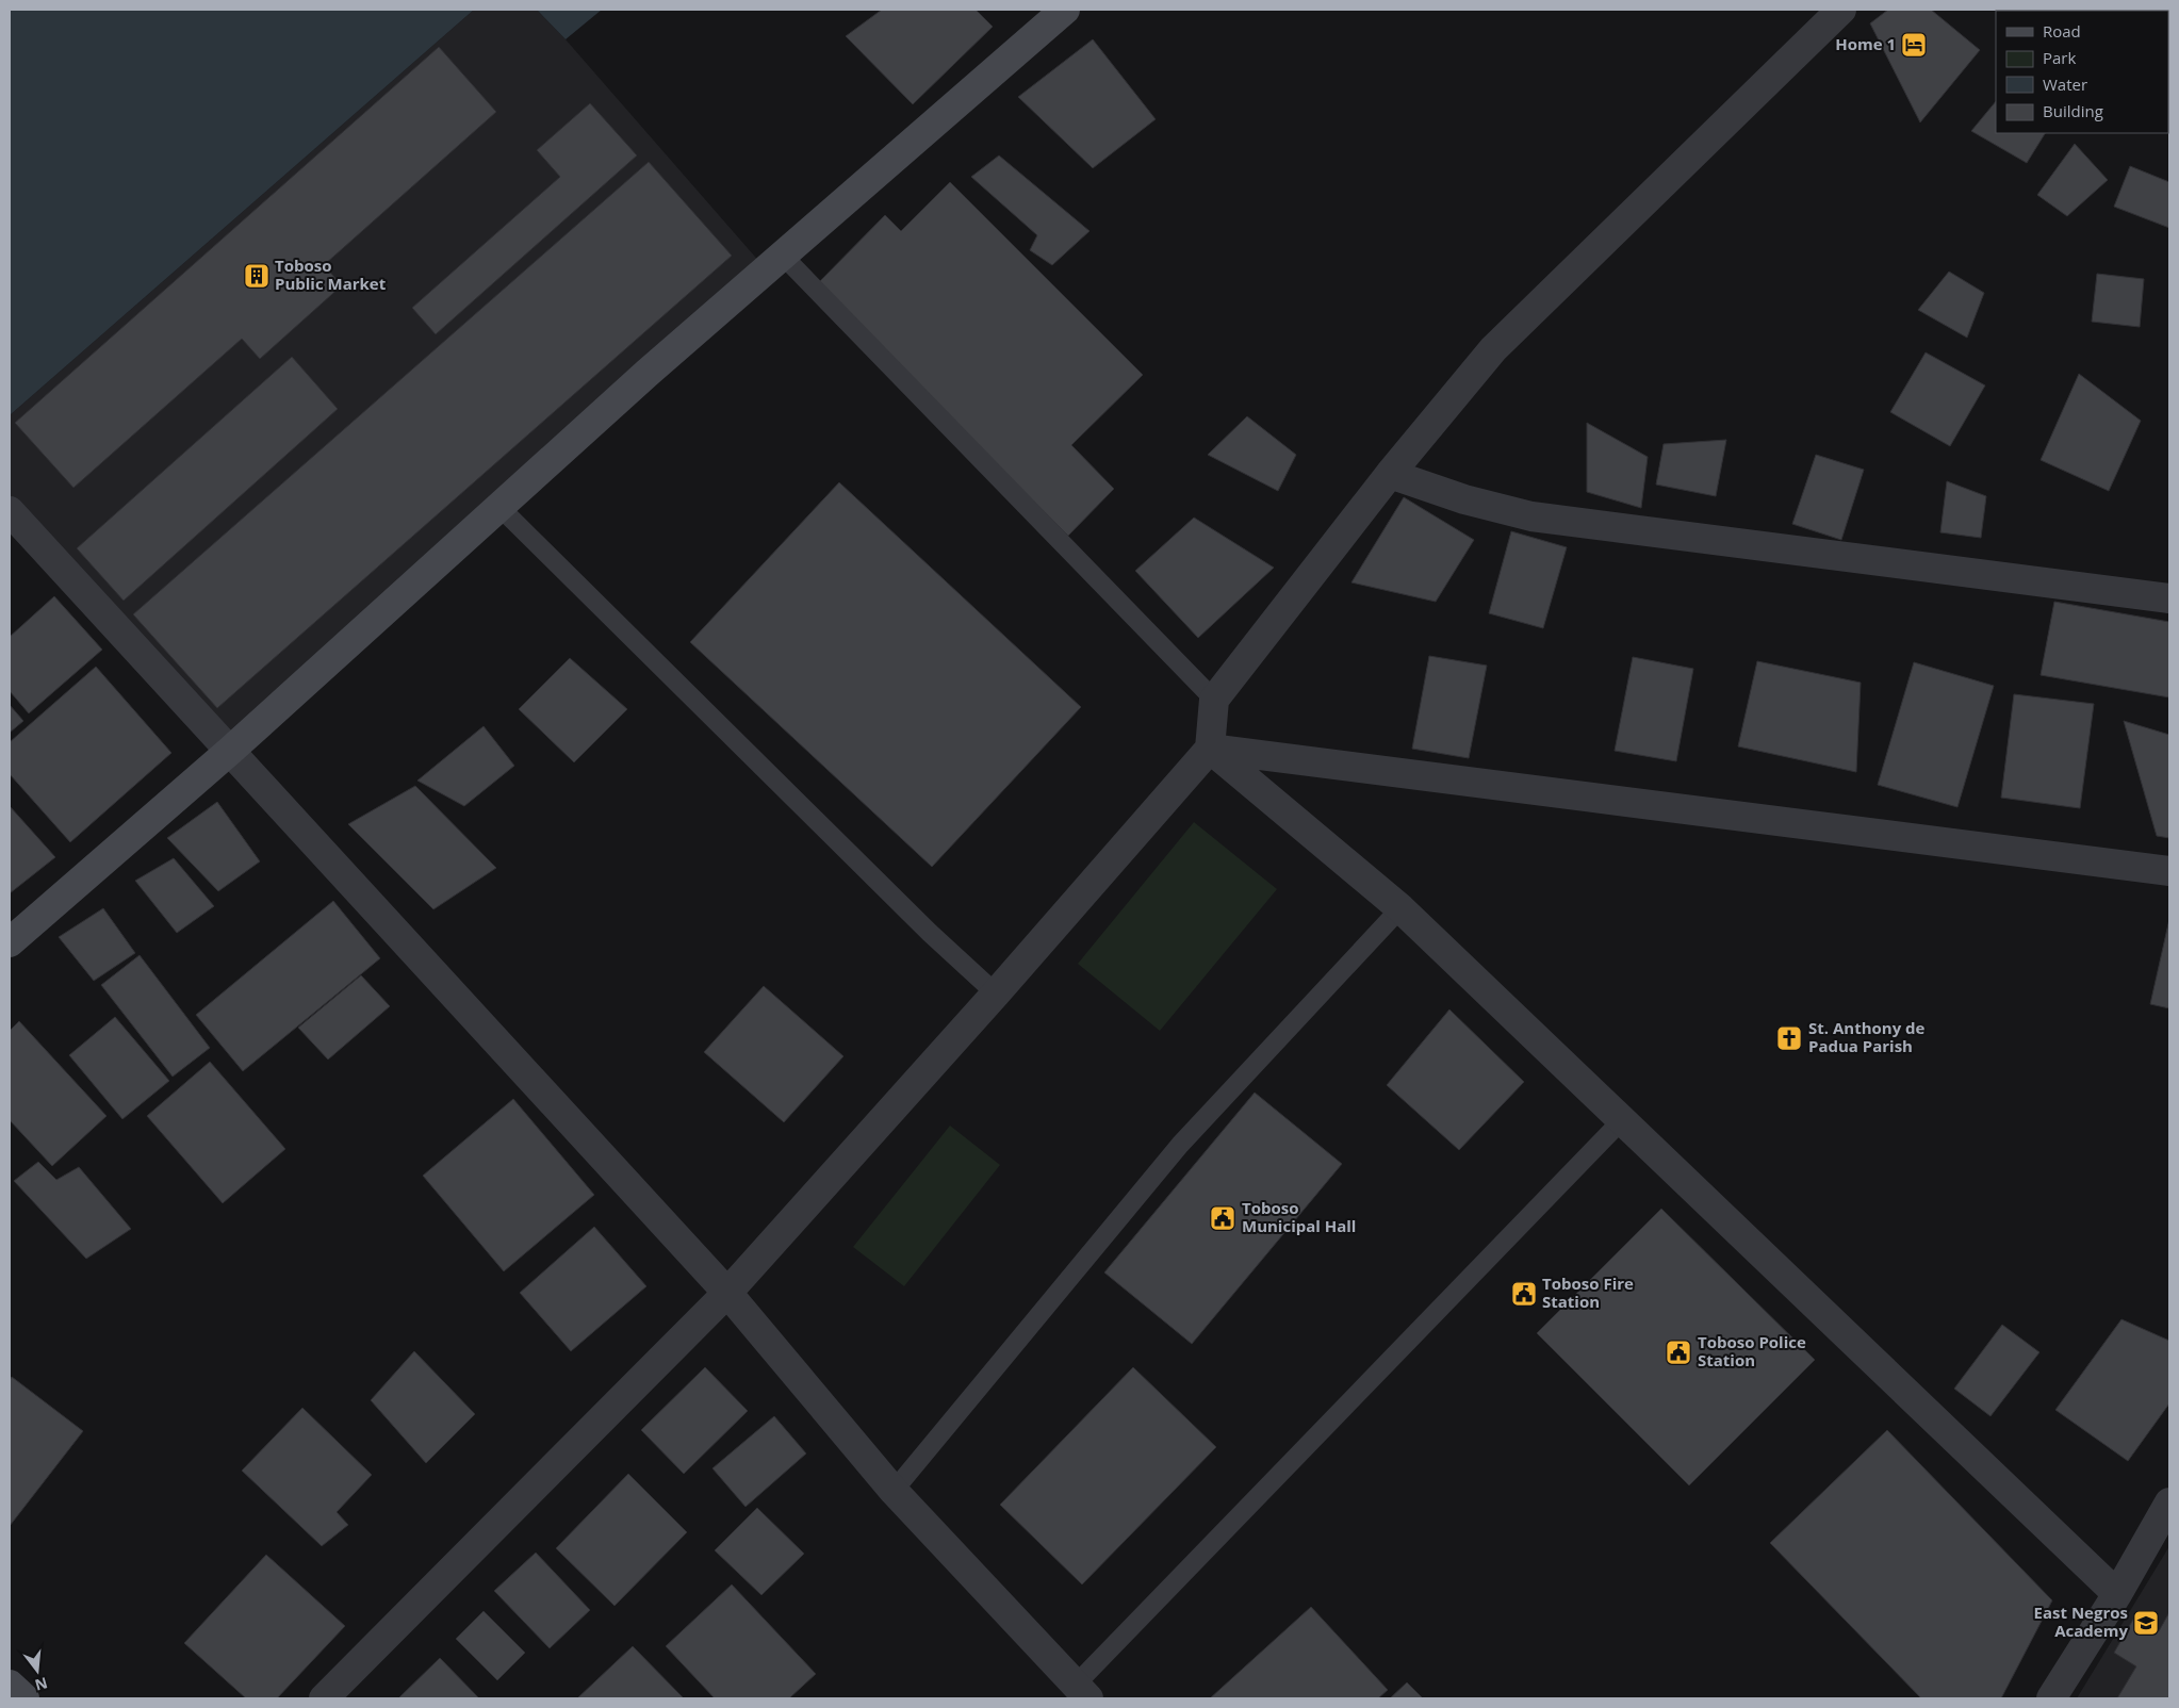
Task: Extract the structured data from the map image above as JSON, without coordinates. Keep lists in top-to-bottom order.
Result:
{
  "places": {
    "hotel": ["Home 1"],
    "building": ["Toboso Public Market"],
    "church": ["St. Anthony de Padua Parish"],
    "public building": ["Toboso Municipal Hall", "Toboso Fire Station", "Toboso Police Station"],
    "school or university": ["East Negros Academy"]
  },
  "legend": [
    "Road",
    "Park",
    "Water",
    "Building"
  ],
  "north": "bottom"
}
